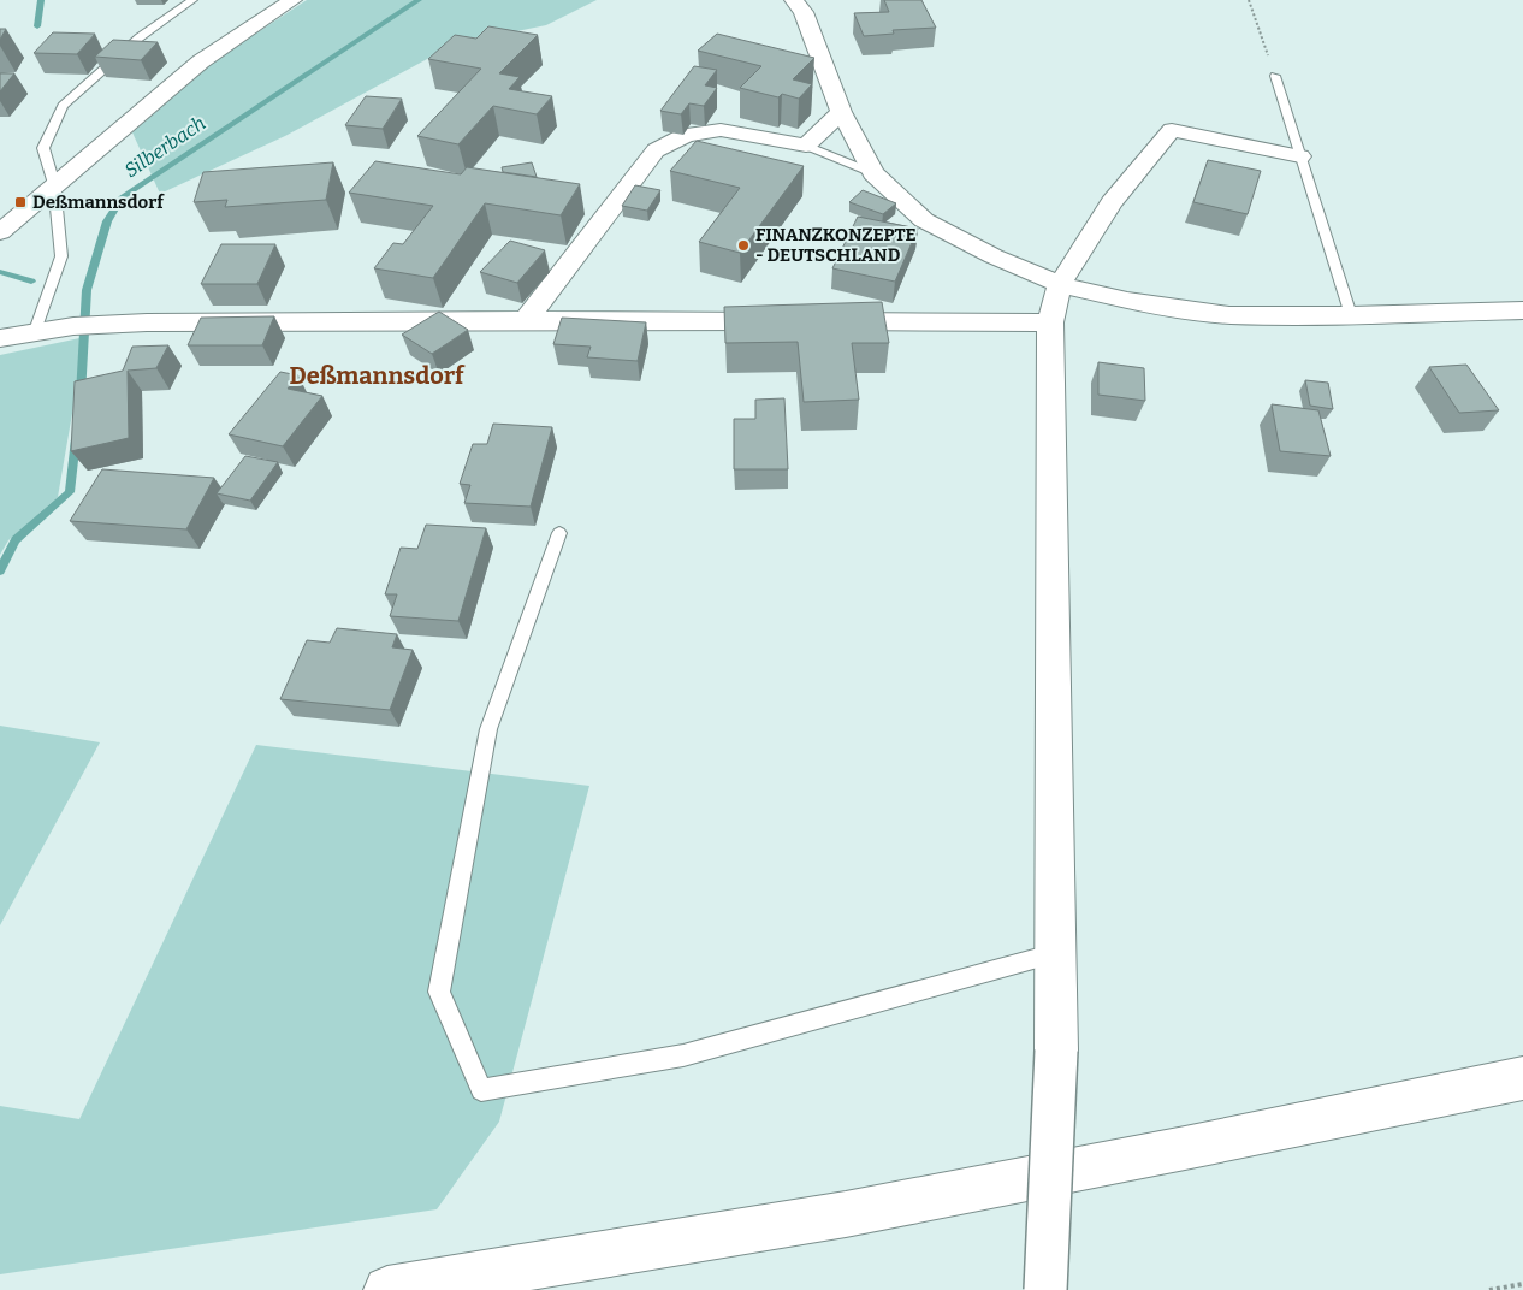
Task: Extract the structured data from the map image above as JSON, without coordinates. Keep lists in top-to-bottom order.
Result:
{
  "districts": ["Deßmannsdorf"],
  "water": ["Silberbach"],
  "places": {
    "transit": ["Deßmannsdorf"],
    "other": ["FINANZKONZEPTE - DEUTSCHLAND"]
  }
}
